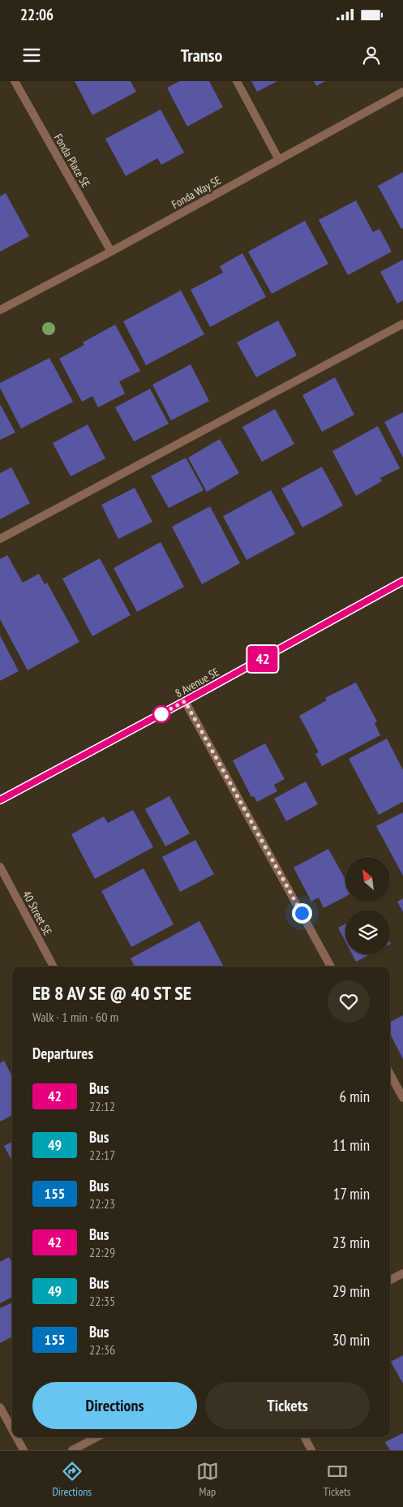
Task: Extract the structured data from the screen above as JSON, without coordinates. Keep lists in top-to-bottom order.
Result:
{
  "streets": {
    "street": [
      "Fonda Place SE",
      "Fonda Way SE",
      "8 Avenue SE",
      "40 Street SE"
    ]
  },
  "crossings": [
    ["Fonda Place SE", "Fonda Way SE"]
  ],
  "lines": ["bus line 42"],
  "north": "top left",
  "page": {
    "status": "22:06",
    "header": "Transo",
    "on_map": "42",
    "heading": [
      ["EB 8 AV SE @ 40 ST SE", "Walk · 1 min · 60 m"],
      "Departures"
    ],
    "list": [
      {
        "mark": "42",
        "name": "Bus",
        "note": "22:12",
        "value": "6 min"
      },
      {
        "mark": "49",
        "name": "Bus",
        "note": "22:17",
        "value": "11 min"
      },
      {
        "mark": "155",
        "name": "Bus",
        "note": "22:23",
        "value": "17 min"
      },
      {
        "mark": "42",
        "name": "Bus",
        "note": "22:29",
        "value": "23 min"
      },
      {
        "mark": "49",
        "name": "Bus",
        "note": "22:35",
        "value": "29 min"
      },
      {
        "mark": "155",
        "name": "Bus",
        "note": "22:36",
        "value": "30 min"
      }
    ],
    "buttons": ["Directions", "Tickets"],
    "tabs": ["Directions", "Map", "Tickets"]
  }
}
